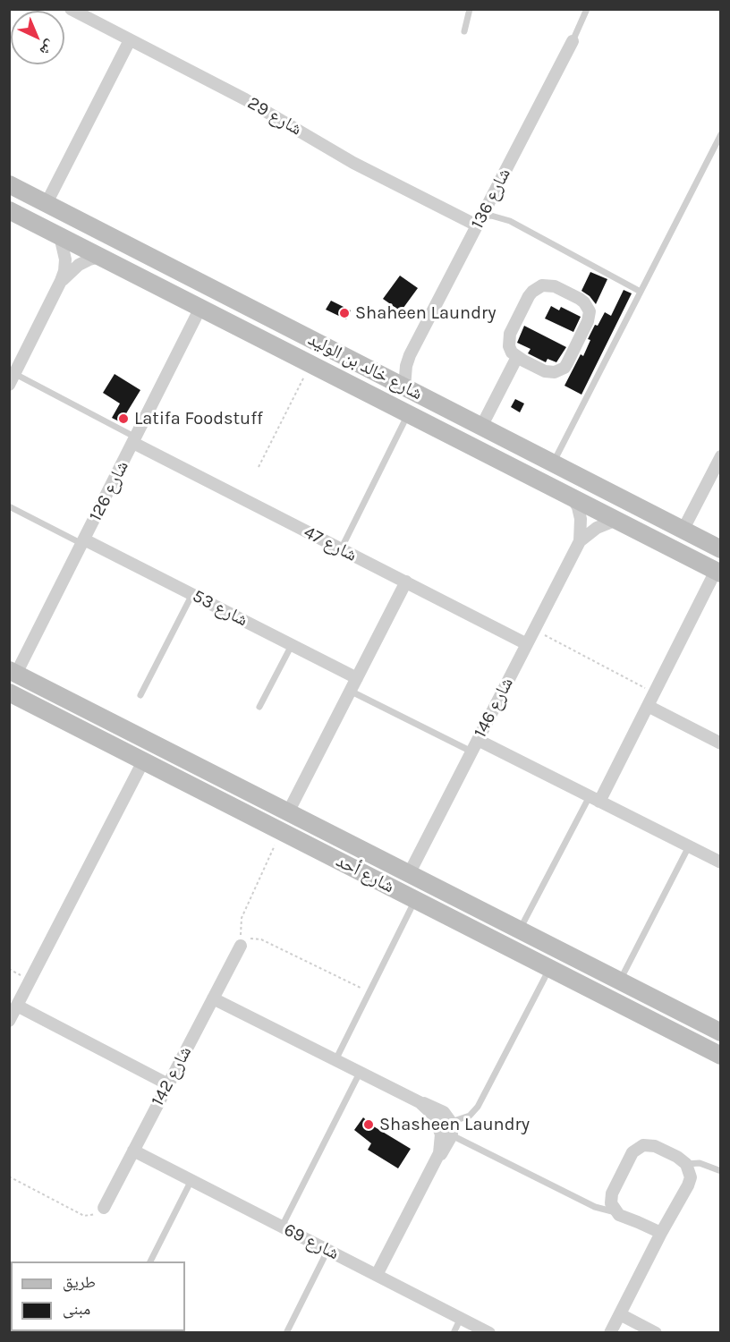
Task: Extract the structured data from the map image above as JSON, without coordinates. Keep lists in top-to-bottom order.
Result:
{
  "streets": {
    "main road": ["شارع خالد بن الوليد", "شارع أحد"],
    "street": [
      "شارع 29",
      "شارع 136",
      "شارع 126",
      "شارع 47",
      "شارع 53",
      "شارع 146",
      "شارع 142",
      "شارع 69"
    ]
  },
  "crossings": [
    ["شارع 29", "شارع 136"],
    ["شارع 136", "شارع خالد بن الوليد"],
    ["شارع خالد بن الوليد", "شارع 126"],
    ["شارع خالد بن الوليد", "شارع 146"],
    ["شارع 126", "شارع 47"],
    ["شارع 126", "شارع 53"],
    ["شارع 126", "شارع أحد"],
    ["شارع 47", "شارع 146"],
    ["شارع 146", "شارع أحد"],
    ["شارع 142", "شارع 69"]
  ],
  "places": ["Shaheen Laundry", "Latifa Foodstuff", "Shasheen Laundry"],
  "legend": ["طريق", "مبنى"],
  "north": "bottom right"
}
